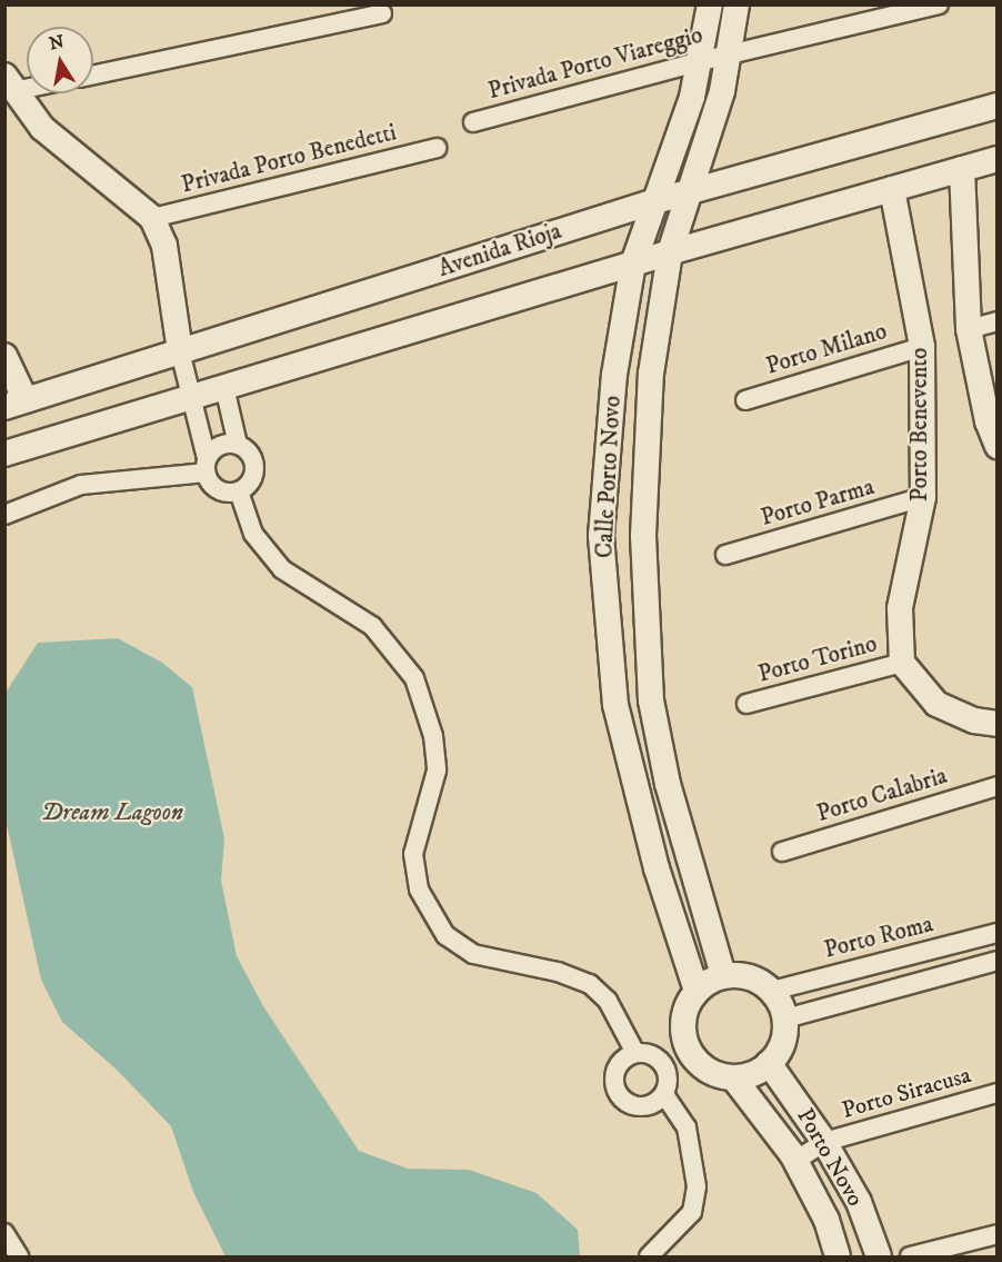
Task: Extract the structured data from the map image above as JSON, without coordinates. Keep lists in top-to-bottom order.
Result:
{
  "streets": {
    "street": [
      "Privada Porto Viareggio",
      "Privada Porto Benedetti",
      "Avenida Rioja",
      "Porto Milano",
      "Porto Benevento",
      "Calle Porto Novo",
      "Porto Parma",
      "Porto Torino",
      "Porto Calabria",
      "Porto Roma",
      "Porto Siracusa",
      "Porto Novo"
    ]
  },
  "crossings": [
    ["Privada Porto Viareggio", "Calle Porto Novo"],
    ["Avenida Rioja", "Calle Porto Novo"],
    ["Porto Milano", "Porto Benevento"],
    ["Porto Benevento", "Porto Parma"],
    ["Porto Benevento", "Porto Torino"],
    ["Calle Porto Novo", "Porto Roma"],
    ["Calle Porto Novo", "Porto Novo"],
    ["Porto Roma", "Porto Novo"],
    ["Porto Siracusa", "Porto Novo"]
  ],
  "water": ["Dream Lagoon"],
  "north": "top"
}
